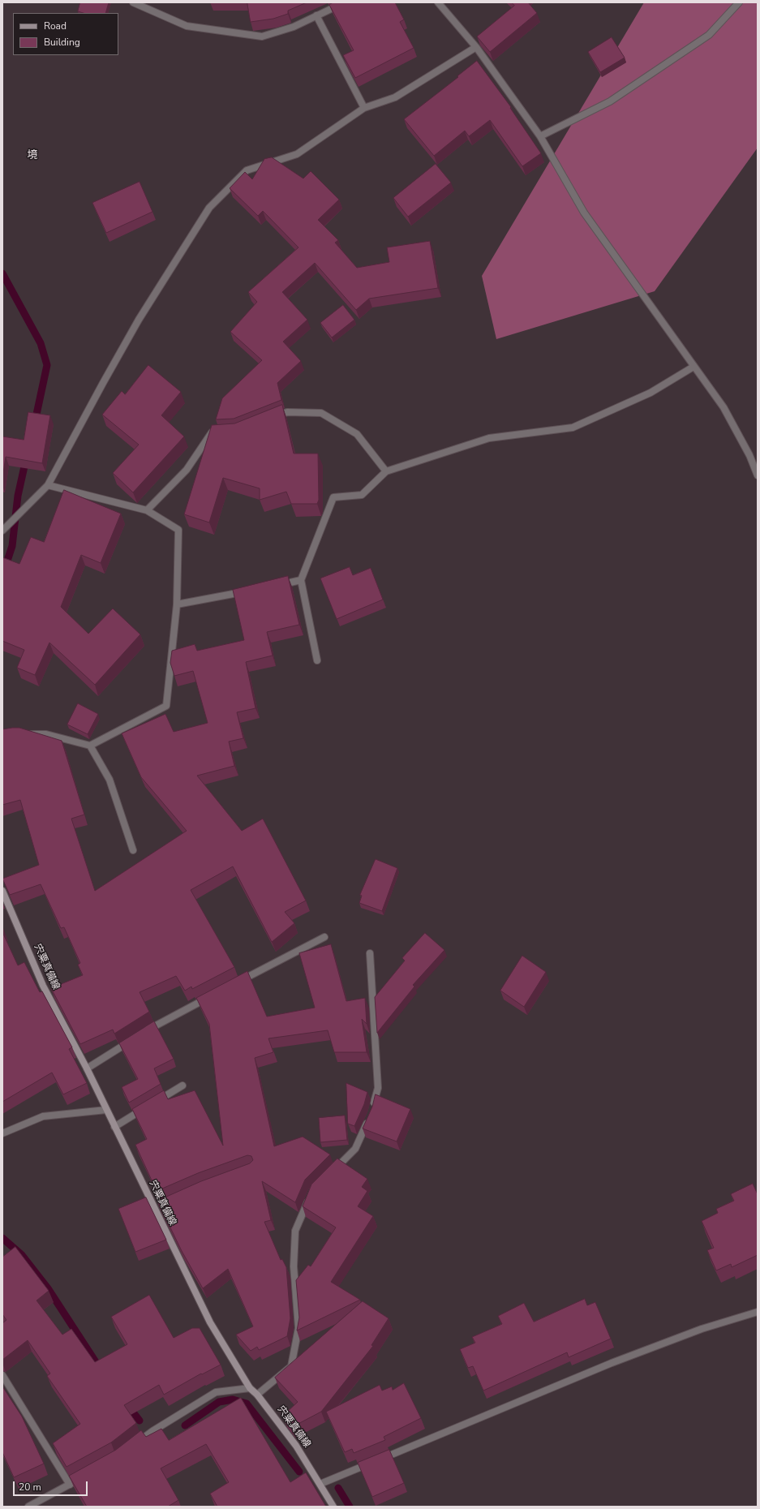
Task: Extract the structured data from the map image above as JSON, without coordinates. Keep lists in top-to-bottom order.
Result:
{
  "streets": {
    "main road": ["宍粟真備線"]
  },
  "districts": ["境"],
  "legend": ["Road", "Building"],
  "scale_bar": "20 m"
}
